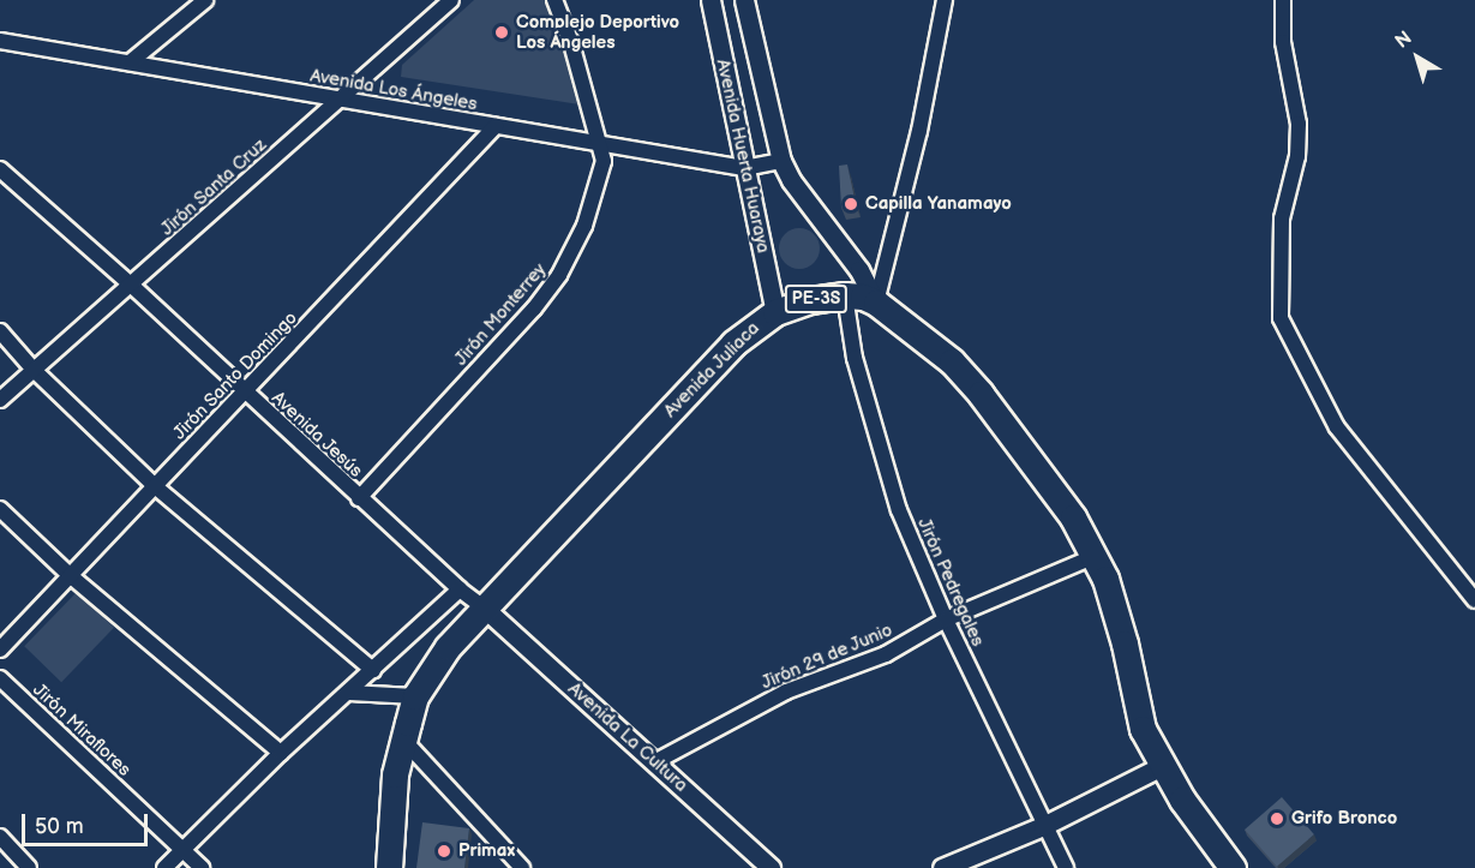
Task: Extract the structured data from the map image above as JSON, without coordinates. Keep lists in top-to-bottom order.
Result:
{
  "streets": {
    "highway": ["PE-3S", "Avenida Juliaca"],
    "street": [
      "Avenida Los Ángeles",
      "Avenida Huerta Huaraya",
      "Jirón Santa Cruz",
      "Jirón Monterrey",
      "Jirón Santo Domingo",
      "Avenida Jesús",
      "Jirón Pedregales",
      "Jirón 29 de Junio",
      "Jirón Miraflores",
      "Avenida La Cultura"
    ]
  },
  "crossings": [
    ["Avenida Los Ángeles", "Avenida Huerta Huaraya"],
    ["Avenida Los Ángeles", "Jirón Santa Cruz"],
    ["Avenida Los Ángeles", "Jirón Monterrey"],
    ["Avenida Los Ángeles", "Jirón Santo Domingo"],
    ["Avenida Huerta Huaraya", "Avenida Juliaca"],
    ["Jirón Santa Cruz", "Avenida Jesús"],
    ["Jirón Monterrey", "Avenida Jesús"],
    ["Avenida Juliaca", "Avenida Jesús"],
    ["Avenida Juliaca", "Jirón Pedregales"],
    ["Avenida Juliaca", "Jirón 29 de Junio"],
    ["Avenida Juliaca", "Avenida La Cultura"],
    ["Jirón Santo Domingo", "Avenida Jesús"],
    ["Avenida Jesús", "Avenida La Cultura"],
    ["Jirón Pedregales", "Jirón 29 de Junio"],
    ["Jirón 29 de Junio", "Avenida La Cultura"]
  ],
  "places": [
    "Complejo Deportivo Los Ángeles",
    "Capilla Yanamayo",
    "Grifo Bronco",
    "Primax"
  ],
  "scale_bar": "50 m",
  "north": "top left"
}
